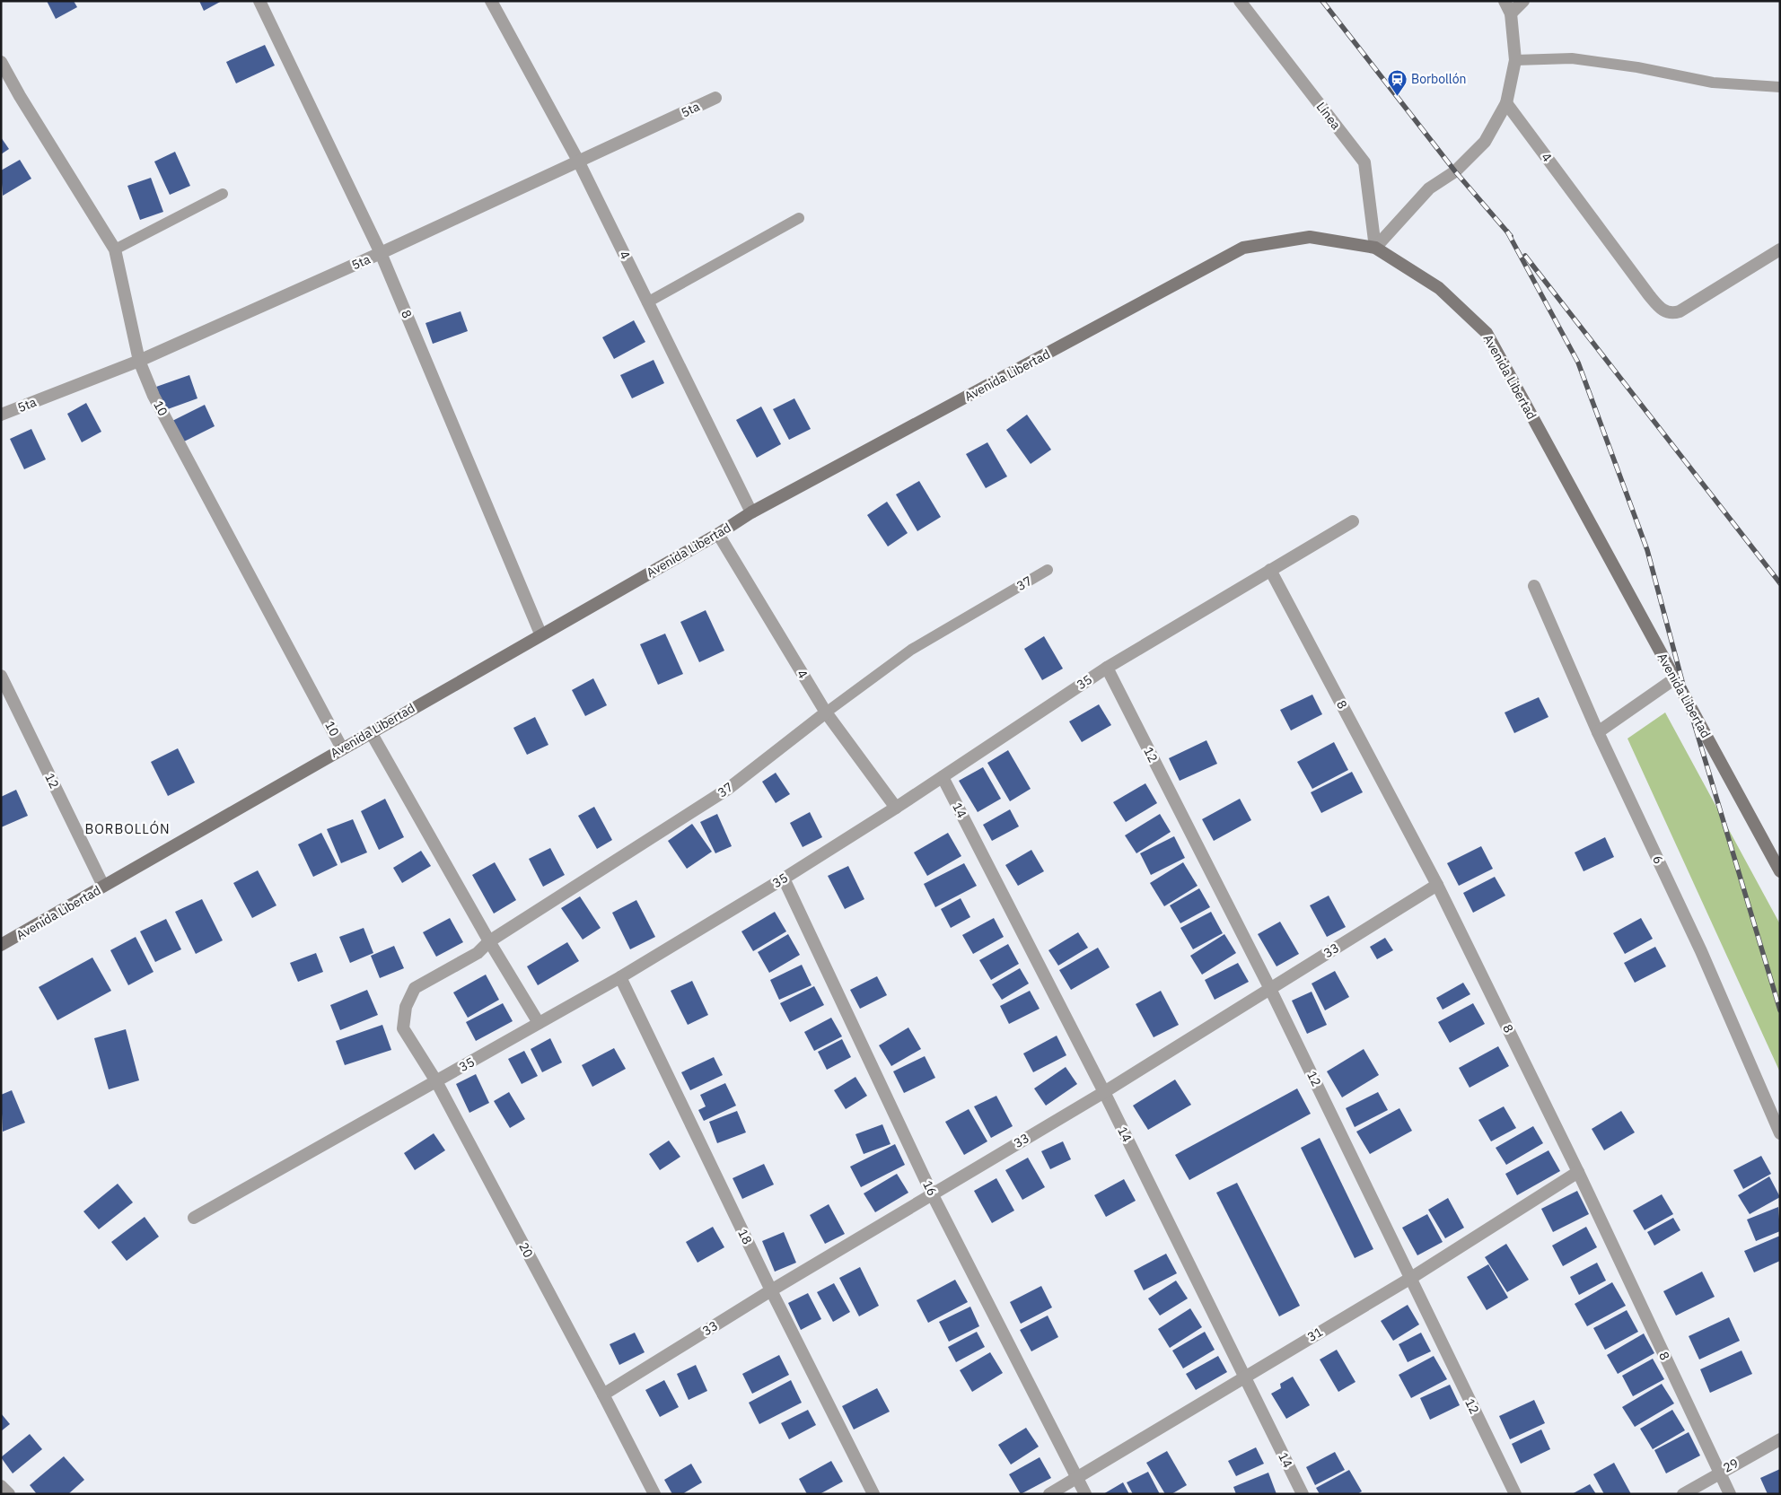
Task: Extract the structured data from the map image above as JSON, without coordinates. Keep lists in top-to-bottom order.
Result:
{
  "streets": {
    "main road": ["Avenida Libertad"],
    "street": [
      "5ta",
      "Línea",
      "4",
      "8",
      "10",
      "37",
      "35",
      "12",
      "14",
      "6",
      "33",
      "16",
      "18",
      "20",
      "31",
      "29"
    ]
  },
  "crossings": [
    ["5ta", "4"],
    ["5ta", "8"],
    ["5ta", "10"],
    ["Línea", "Avenida Libertad"],
    ["4", "Avenida Libertad"],
    ["4", "37"],
    ["4", "35"],
    ["8", "Avenida Libertad"],
    ["8", "35"],
    ["8", "33"],
    ["8", "31"],
    ["8", "29"],
    ["Avenida Libertad", "10"],
    ["Avenida Libertad", "12"],
    ["37", "20"],
    ["35", "12"],
    ["35", "14"],
    ["35", "16"],
    ["35", "18"],
    ["35", "20"],
    ["12", "33"],
    ["12", "31"],
    ["14", "33"],
    ["14", "31"],
    ["33", "16"],
    ["33", "18"],
    ["33", "20"],
    ["16", "31"]
  ],
  "districts": ["BORBOLLÓN"],
  "places": {
    "station": ["Borbollón"]
  }
}
